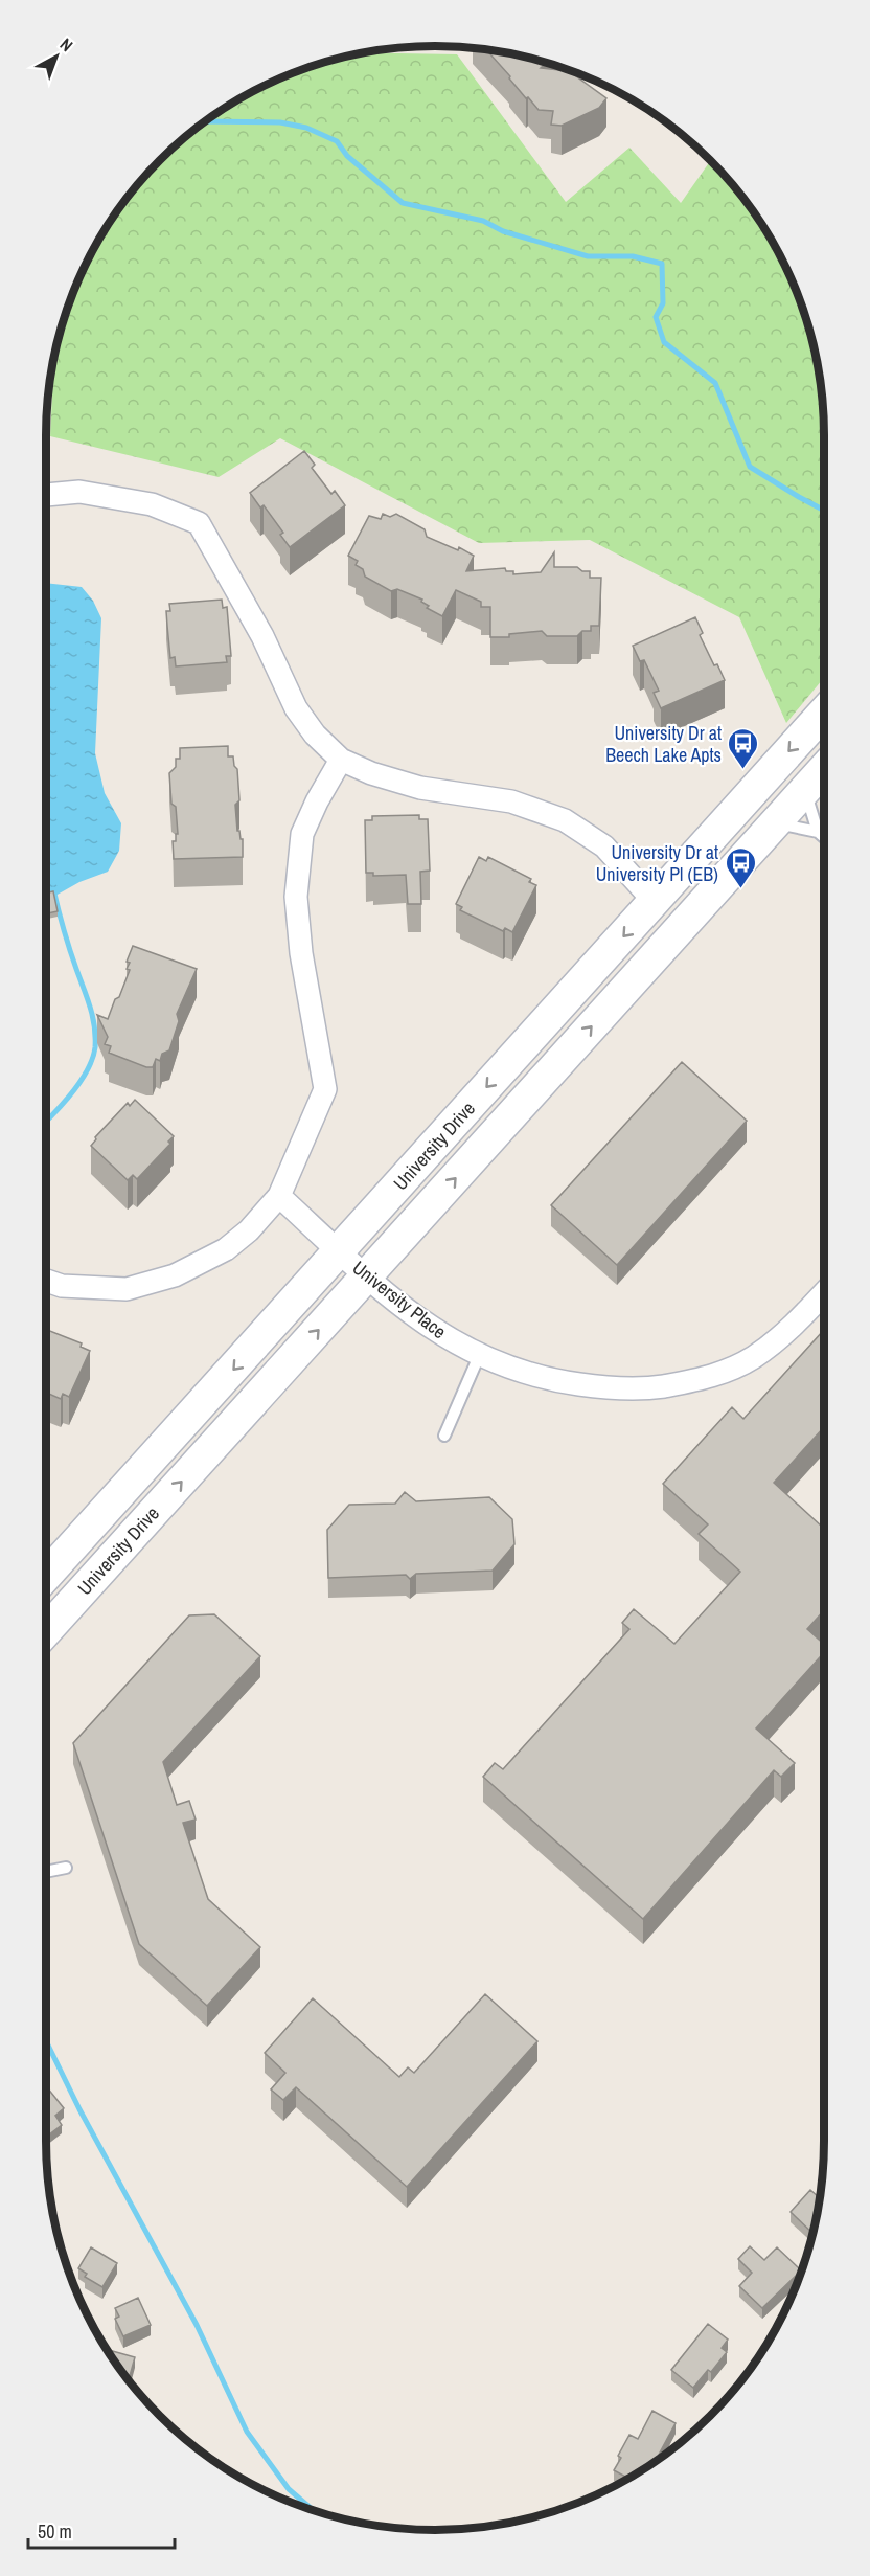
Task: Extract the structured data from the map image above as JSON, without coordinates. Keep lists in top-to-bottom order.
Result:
{
  "streets": {
    "main road": ["University Drive"],
    "street": ["University Place"]
  },
  "crossings": [
    ["University Drive", "University Place"]
  ],
  "places": {
    "bus stop": ["University Dr at Beech Lake Apts", "University Dr at University Pl (EB)"]
  },
  "scale_bar": "50 m",
  "north": "top right"
}
